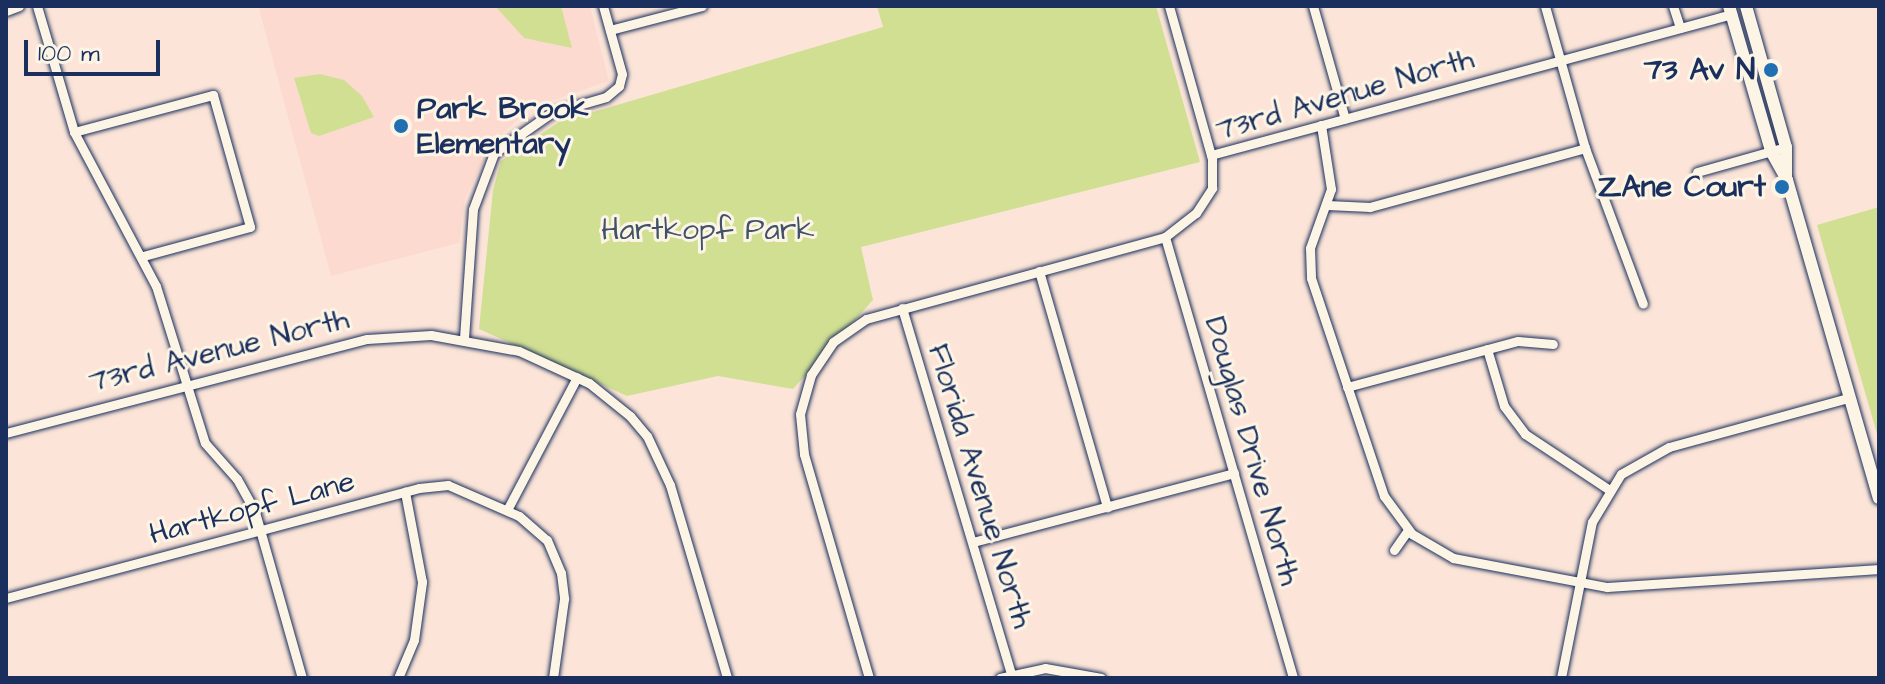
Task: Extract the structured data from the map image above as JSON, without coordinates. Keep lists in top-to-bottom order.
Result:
{
  "streets": {
    "street": [
      "73rd Avenue North",
      "Douglas Drive North",
      "Florida Avenue North",
      "Hartkopf Lane"
    ]
  },
  "crossings": [
    ["73rd Avenue North", "Douglas Drive North"],
    ["73rd Avenue North", "Florida Avenue North"]
  ],
  "parks": ["Hartkopf Park"],
  "places": ["73 Av N", "Park Brook Elementary", "ZAne Court"],
  "scale_bar": "100 m"
}
